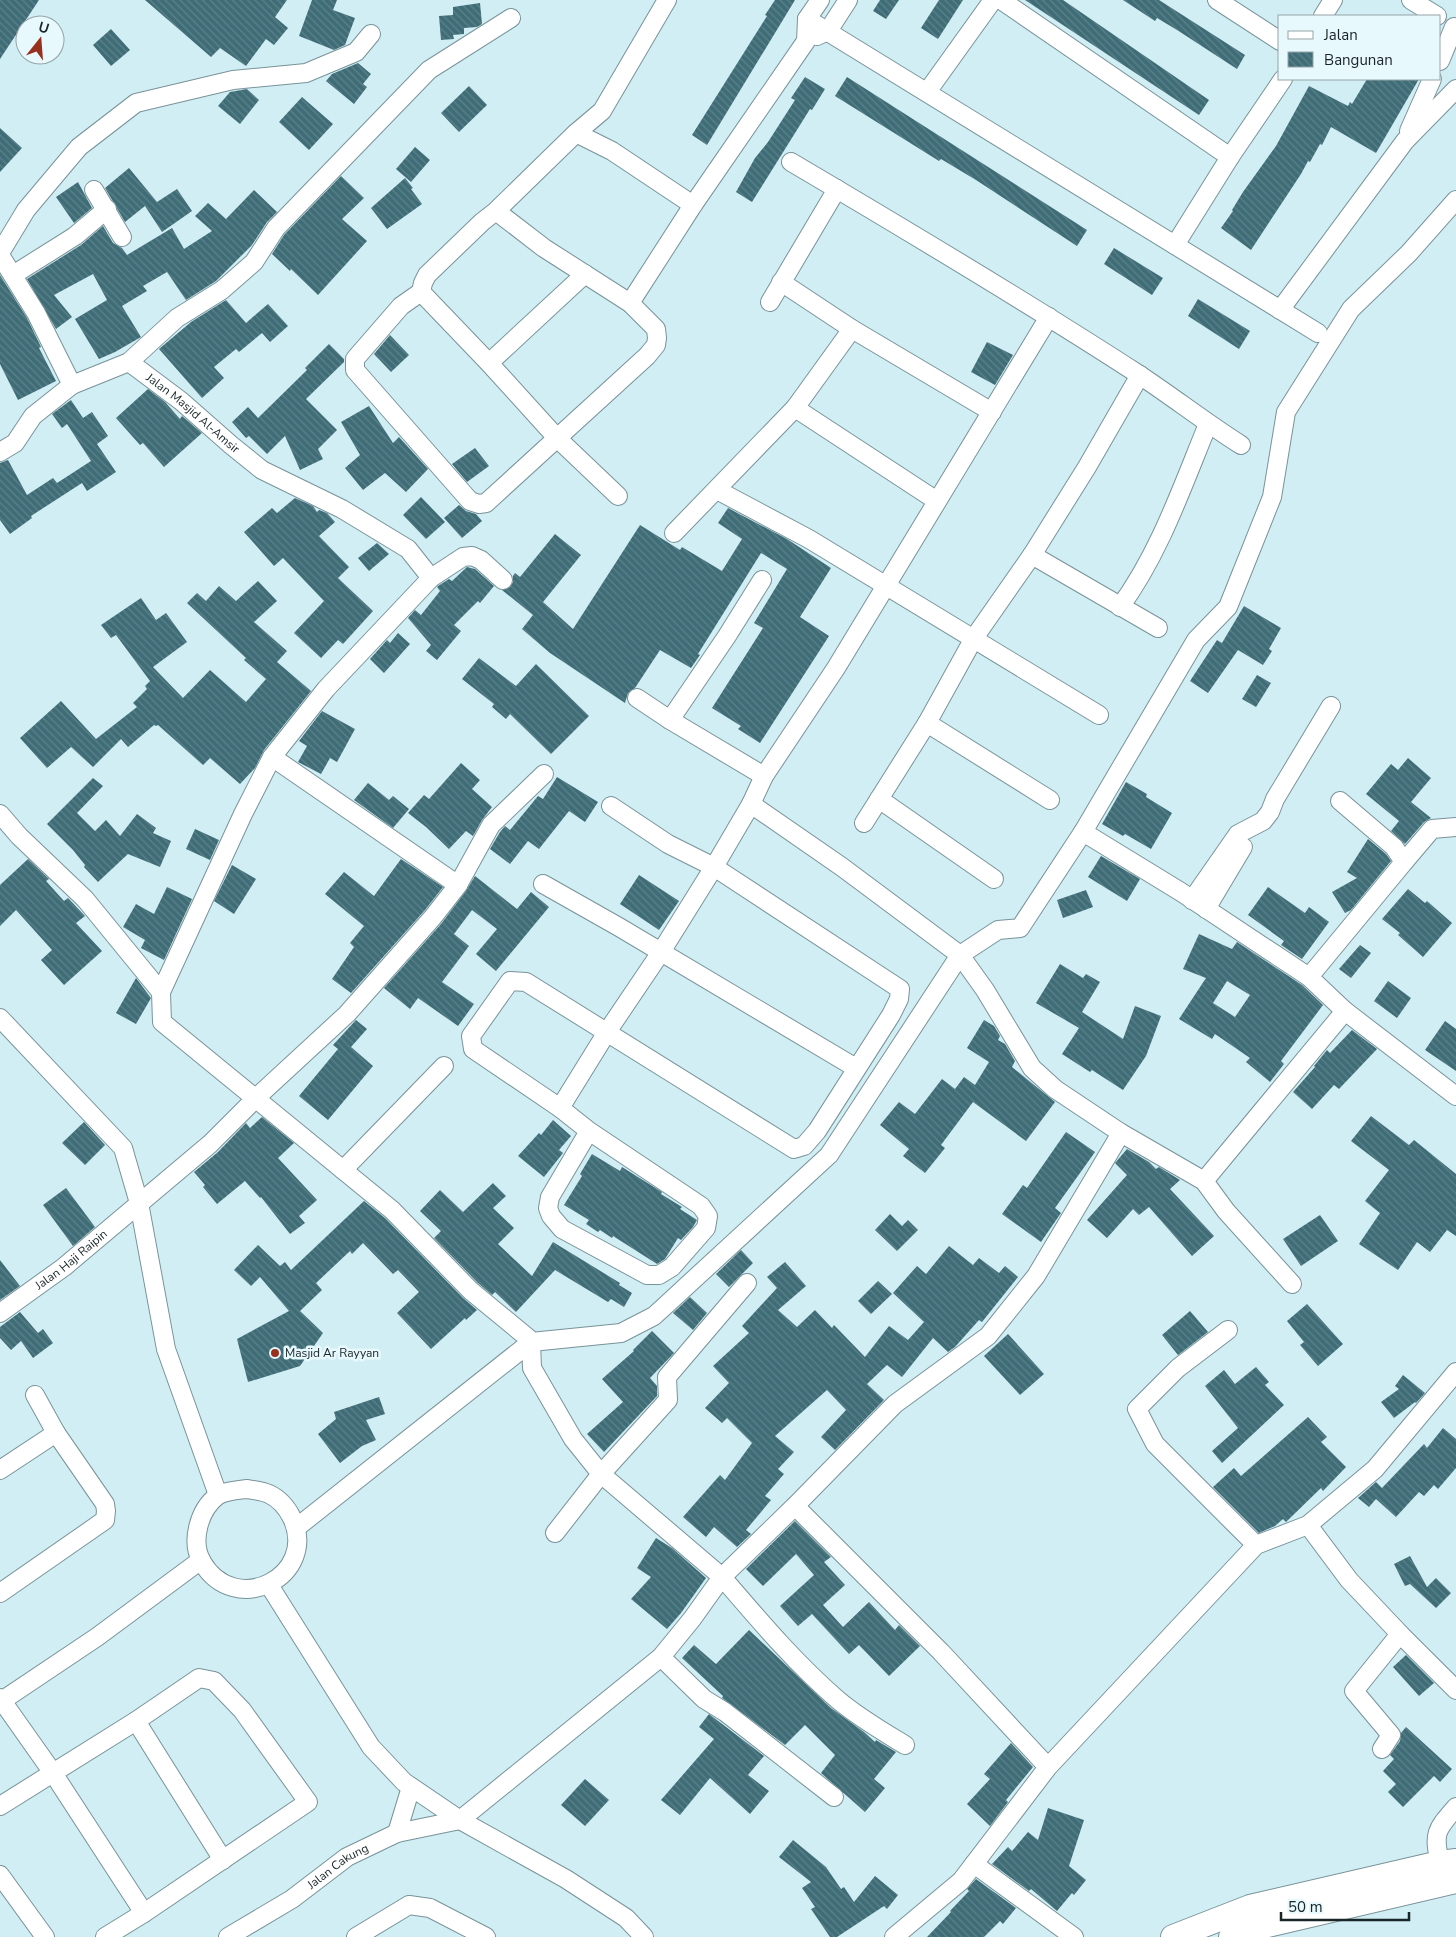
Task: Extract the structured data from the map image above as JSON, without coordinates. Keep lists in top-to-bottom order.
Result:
{
  "streets": {
    "street": ["Jalan Masjid Al-Amsir", "Jalan Haji Raipin", "Jalan Cakung"]
  },
  "places": ["Masjid Ar Rayyan"],
  "legend": ["Jalan", "Bangunan"],
  "scale_bar": "50 m",
  "north": "top"
}
